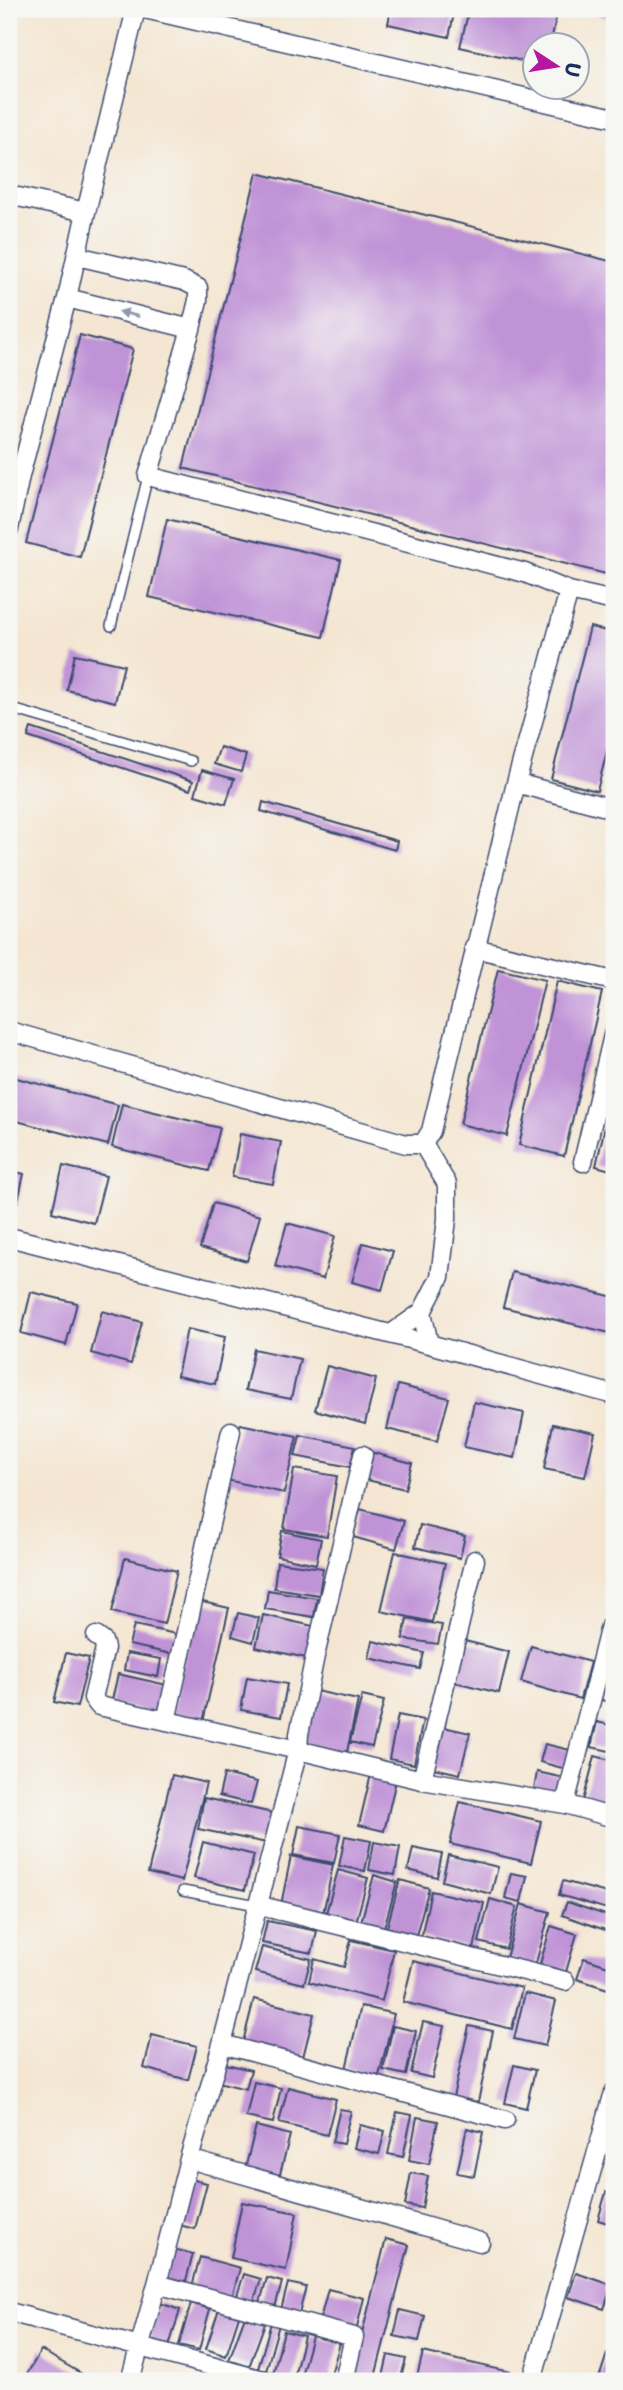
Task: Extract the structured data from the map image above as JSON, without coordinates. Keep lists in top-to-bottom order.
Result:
{
  "north": "right"
}
